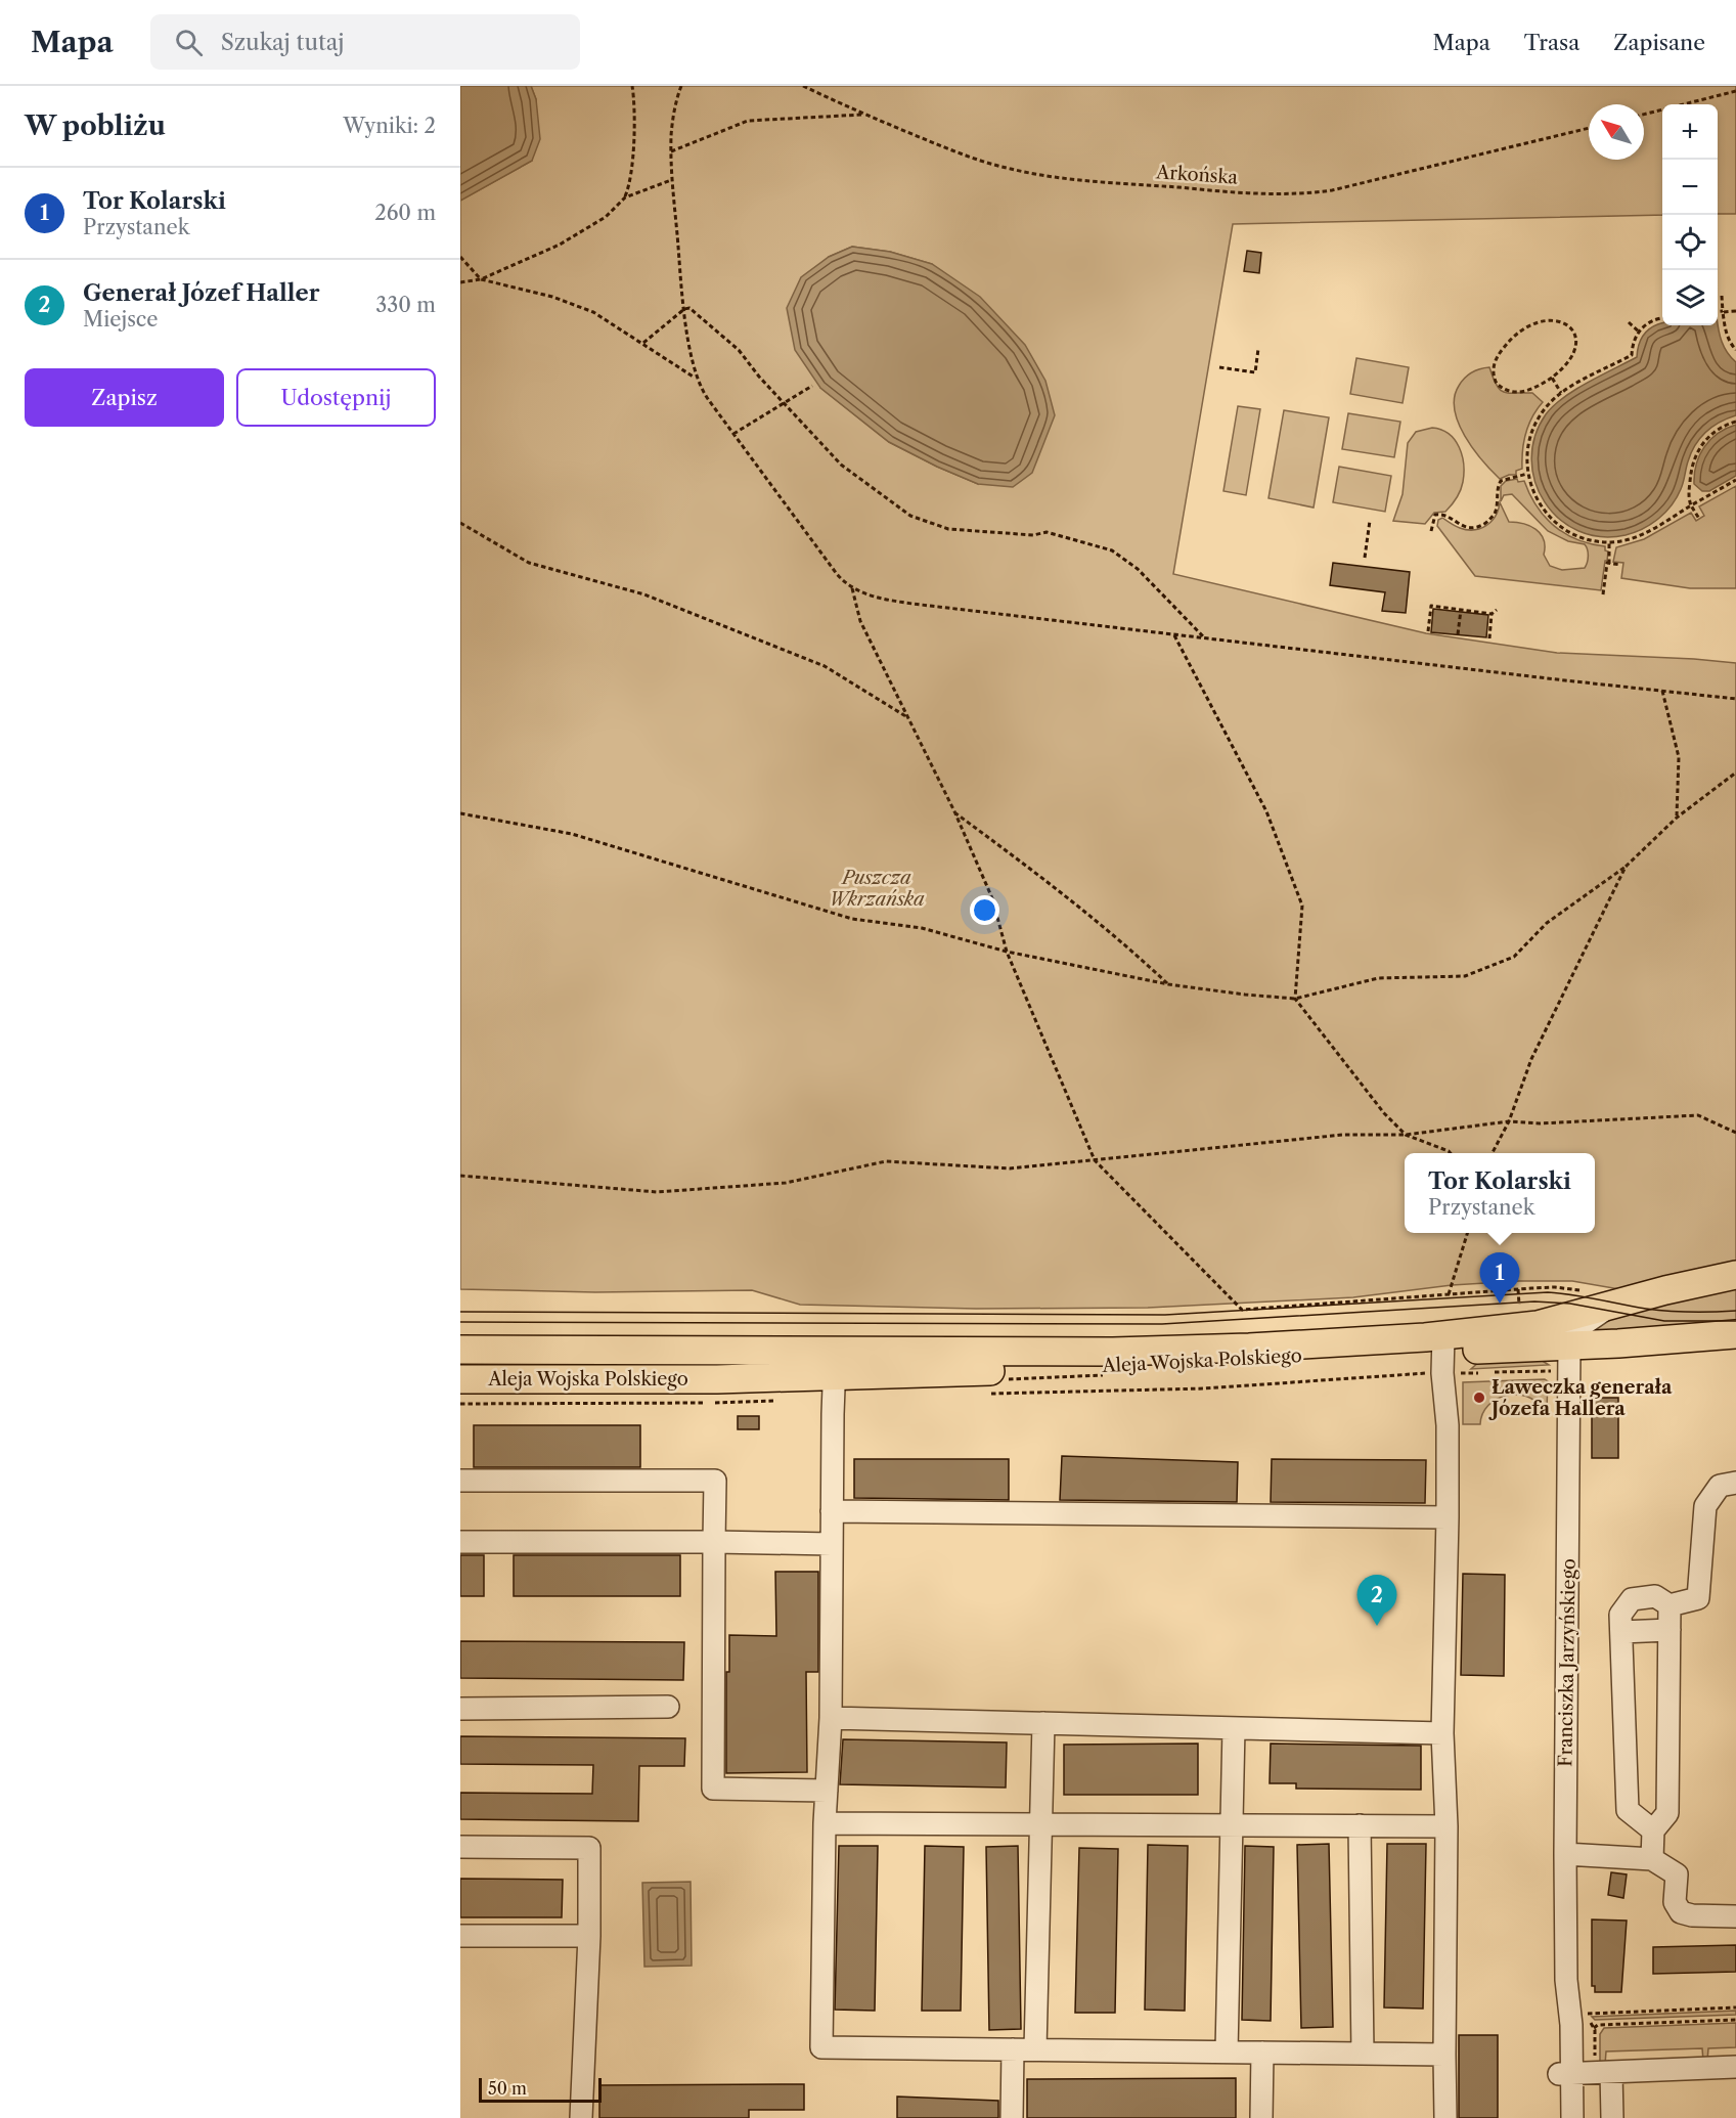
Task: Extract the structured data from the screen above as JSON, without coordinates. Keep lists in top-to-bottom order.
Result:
{
  "streets": {
    "main road": ["Aleja Wojska Polskiego"],
    "street": ["Franciszka Jarzyńskiego"],
    "path": ["Arkońska"]
  },
  "crossings": [
    ["Aleja Wojska Polskiego", "Franciszka Jarzyńskiego"]
  ],
  "parks": ["Puszcza Wkrzańska"],
  "places": ["Ławeczka generała Józefa Hallera"],
  "scale_bar": "50 m",
  "north": "top left",
  "page": {
    "header": "Mapa",
    "search": "Szukaj tutaj",
    "nav": ["Mapa", "Trasa", "Zapisane"],
    "heading": ["W pobliżu", "Wyniki: 2"],
    "map_buttons": ["+", "−"],
    "list": [
      {
        "mark": "1",
        "name": "Tor Kolarski",
        "note": "Przystanek",
        "value": "260 m"
      },
      {
        "mark": "2",
        "name": "Generał Józef Haller",
        "note": "Miejsce",
        "value": "330 m"
      }
    ],
    "buttons": ["Zapisz", "Udostępnij"],
    "popup": ["Tor Kolarski", "Przystanek"],
    "pins": ["1", "2"],
    "scale": "50 m"
  }
}
